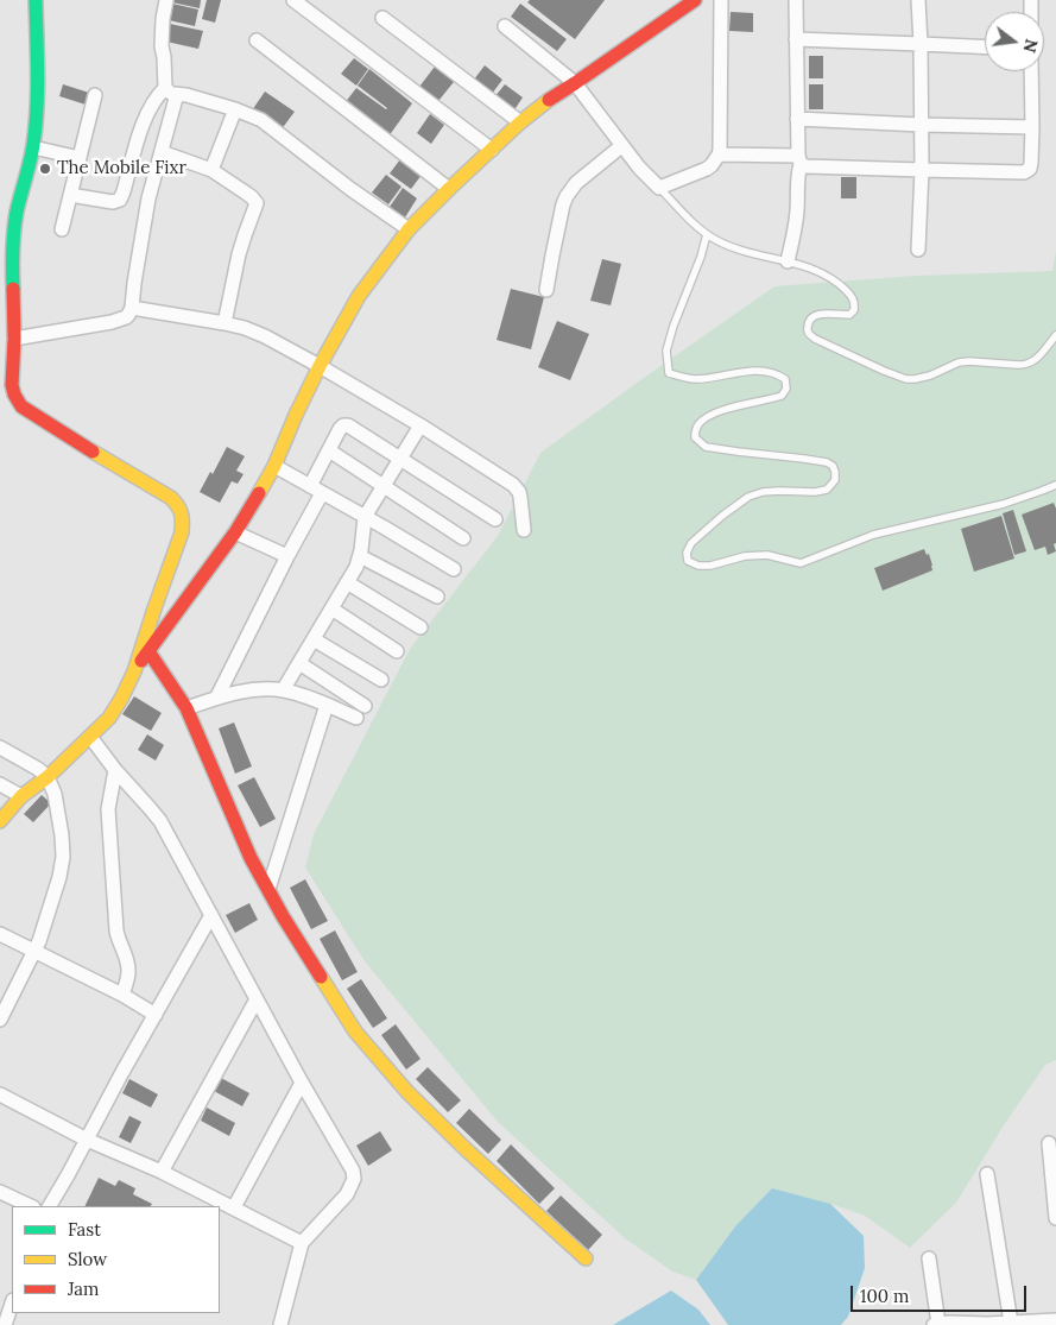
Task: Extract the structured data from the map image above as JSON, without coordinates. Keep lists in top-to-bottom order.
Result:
{
  "places": ["The Mobile Fixr"],
  "legend": ["Fast", "Slow", "Jam"],
  "scale_bar": "100 m",
  "north": "right"
}
